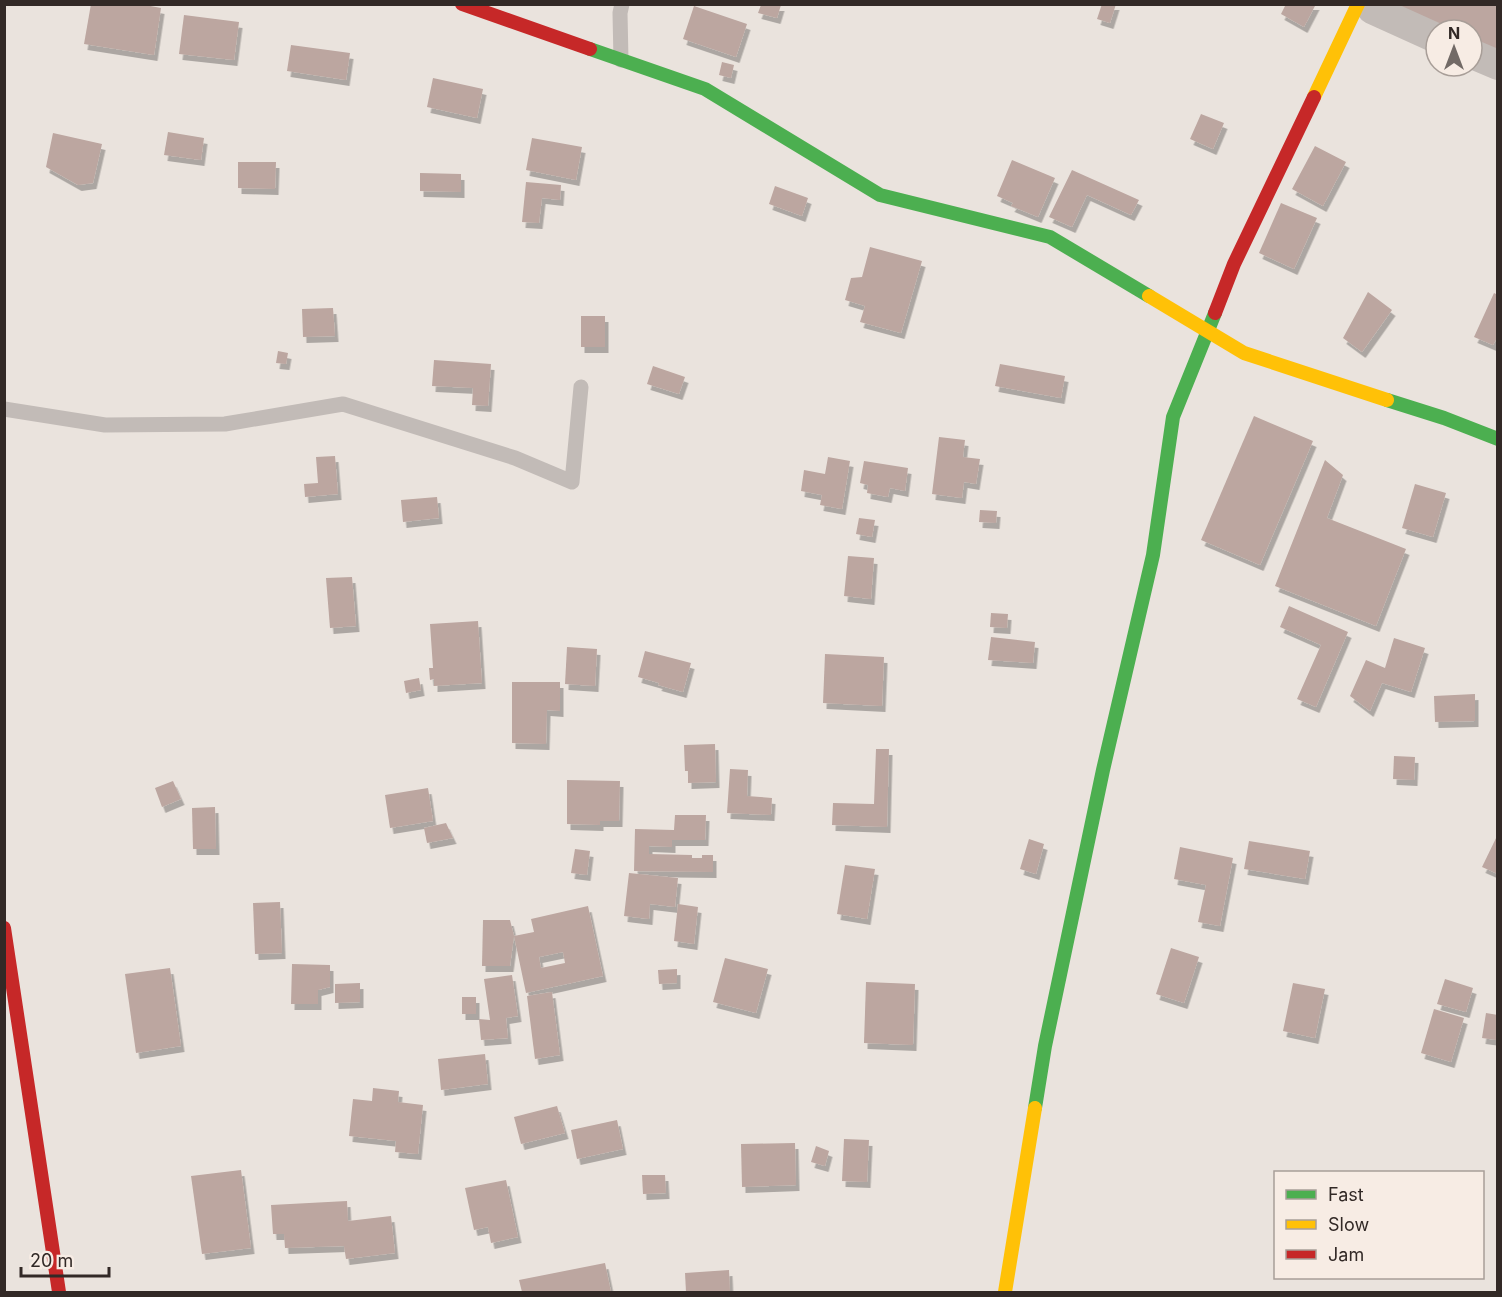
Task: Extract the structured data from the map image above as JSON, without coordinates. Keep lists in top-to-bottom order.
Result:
{
  "legend": ["Fast", "Slow", "Jam"],
  "scale_bar": "20 m",
  "north": "top"
}
